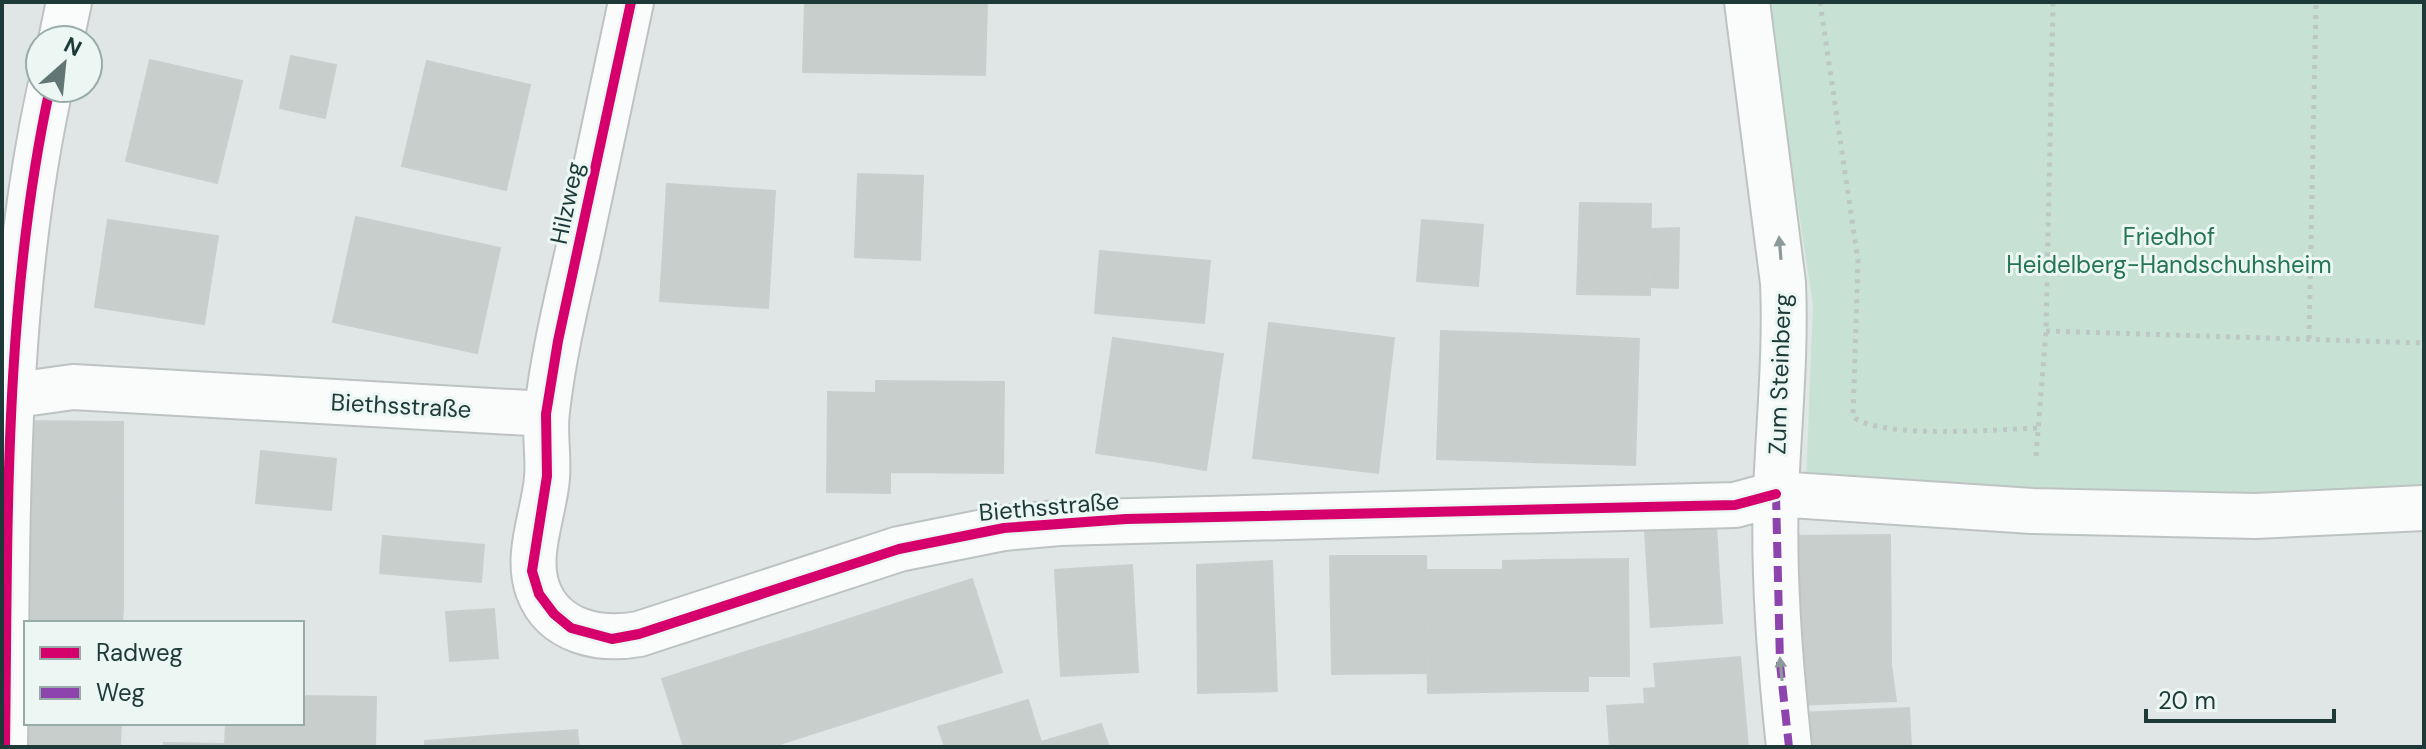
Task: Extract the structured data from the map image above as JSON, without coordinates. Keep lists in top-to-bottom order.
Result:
{
  "streets": {
    "street": ["Hilzweg", "Zum Steinberg", "Biethsstraße"]
  },
  "crossings": [
    ["Hilzweg", "Biethsstraße"],
    ["Zum Steinberg", "Biethsstraße"]
  ],
  "one_way": ["Zum Steinberg"],
  "parks": ["Friedhof Heidelberg-Handschuhsheim"],
  "legend": ["Radweg", "Weg"],
  "scale_bar": "20 m",
  "north": "top right"
}
